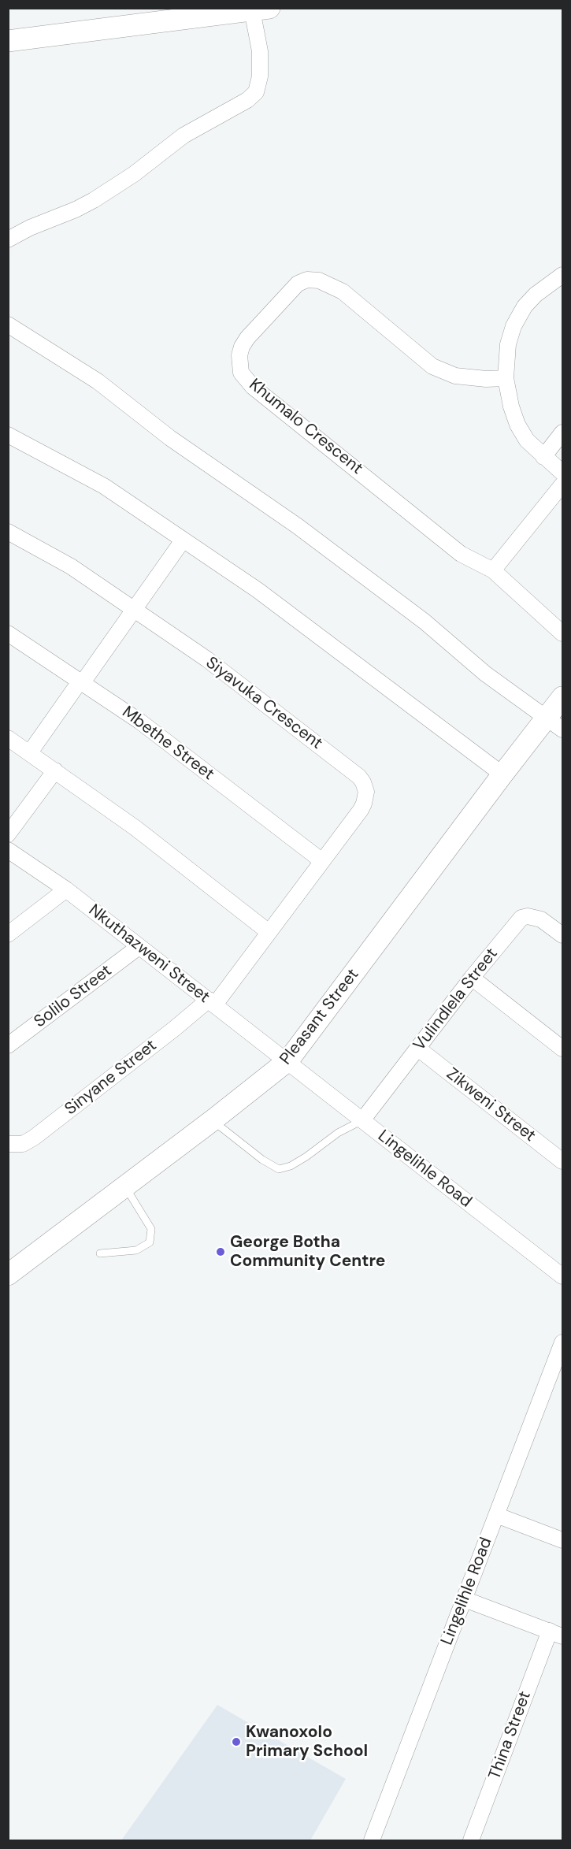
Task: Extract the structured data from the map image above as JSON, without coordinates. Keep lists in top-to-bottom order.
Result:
{
  "streets": {
    "street": [
      "Khumalo Crescent",
      "Siyavuka Crescent",
      "Mbethe Street",
      "Nkuthazweni Street",
      "Solilo Street",
      "Vulindlela Street",
      "Pleasant Street",
      "Sinyane Street",
      "Zikweni Street",
      "Lingelihle Road",
      "Thina Street"
    ]
  },
  "crossings": [
    ["Siyavuka Crescent", "Mbethe Street"],
    ["Siyavuka Crescent", "Nkuthazweni Street"],
    ["Siyavuka Crescent", "Sinyane Street"],
    ["Nkuthazweni Street", "Solilo Street"],
    ["Nkuthazweni Street", "Pleasant Street"],
    ["Nkuthazweni Street", "Sinyane Street"],
    ["Nkuthazweni Street", "Lingelihle Road"],
    ["Vulindlela Street", "Zikweni Street"],
    ["Vulindlela Street", "Lingelihle Road"],
    ["Pleasant Street", "Lingelihle Road"]
  ],
  "places": ["George Botha Community Centre", "Kwanoxolo Primary School"]
}
